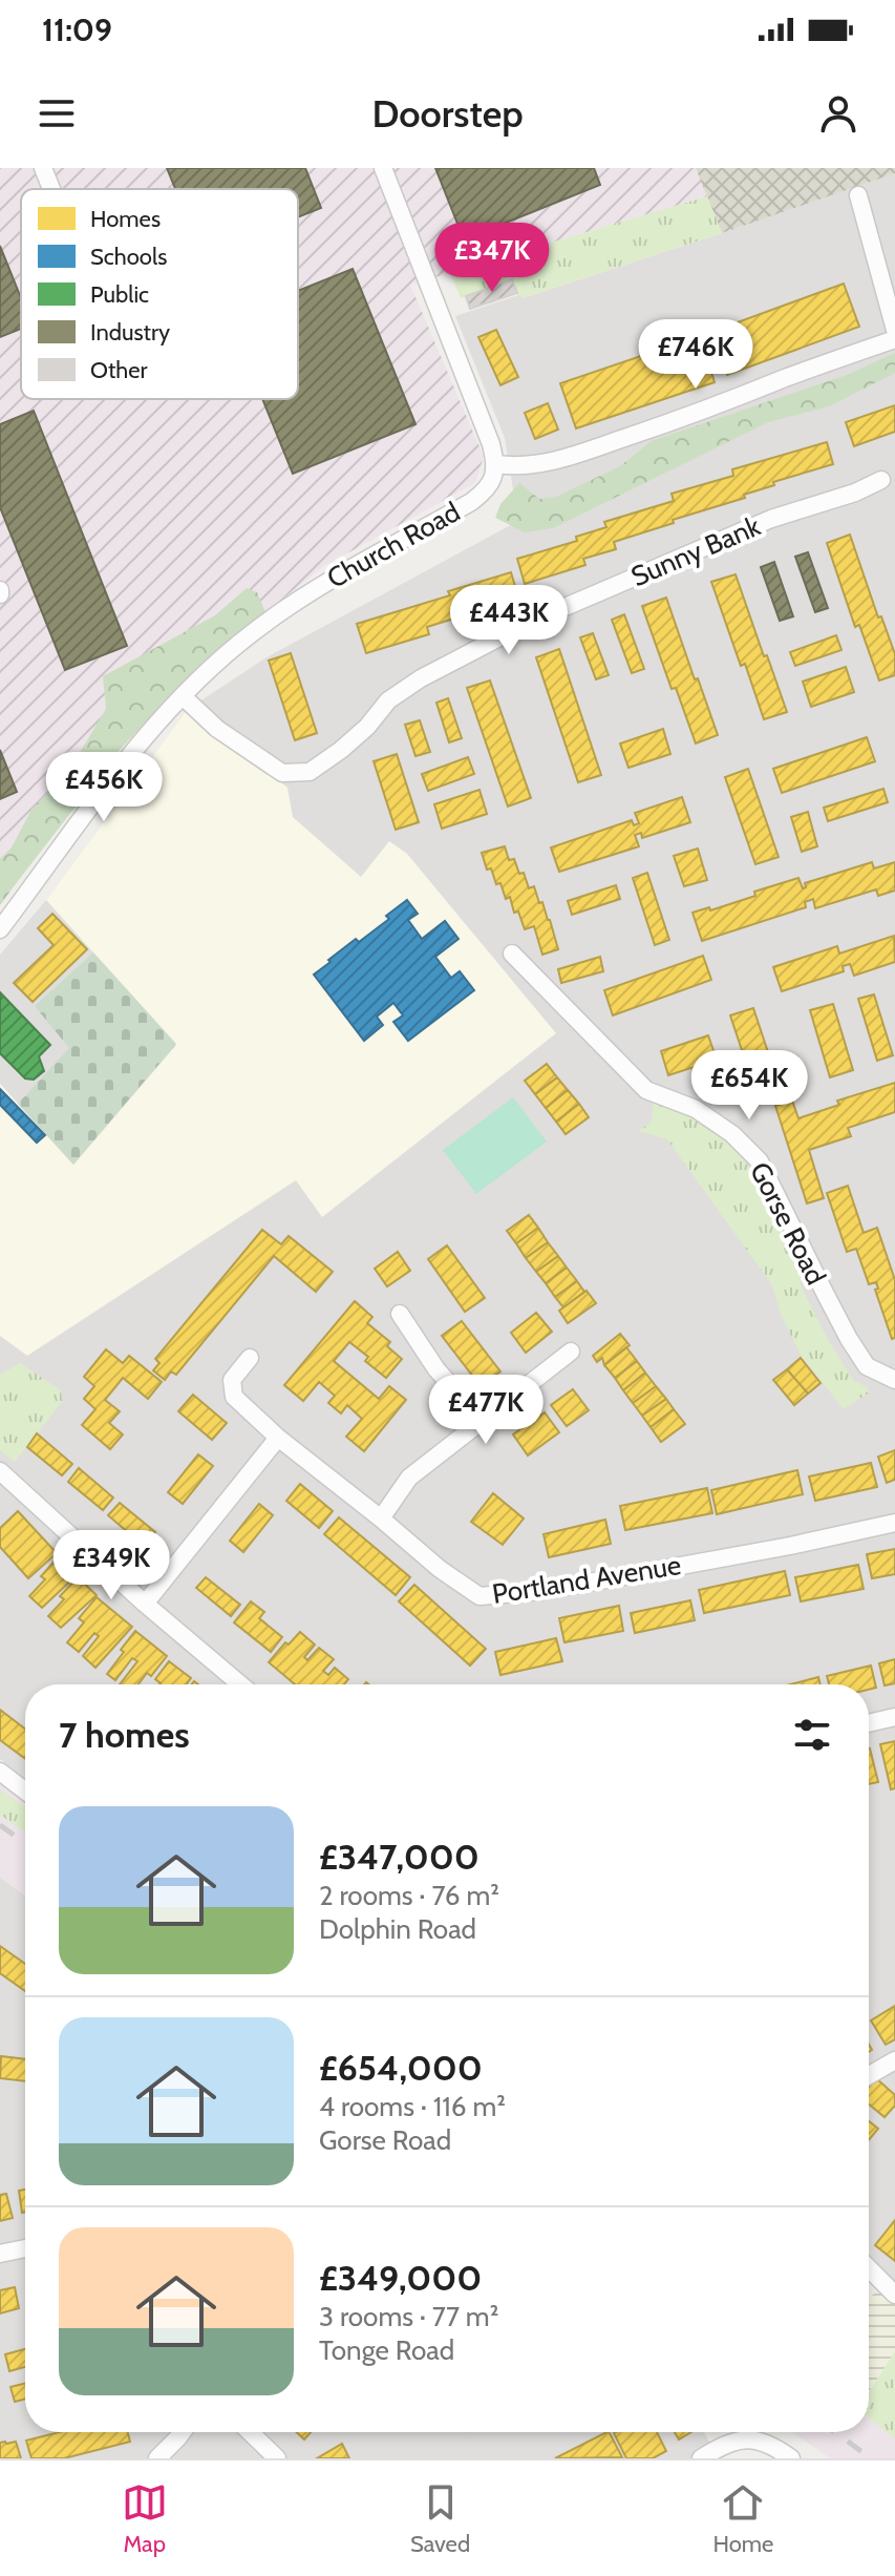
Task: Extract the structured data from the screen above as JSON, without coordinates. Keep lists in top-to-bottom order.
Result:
{
  "streets": {
    "street": [
      "Church Road",
      "Sunny Bank",
      "Gorse Road",
      "Portland Avenue"
    ]
  },
  "crossings": [
    ["Church Road", "Sunny Bank"]
  ],
  "legend": [
    "Homes",
    "Schools",
    "Public",
    "Industry",
    "Other"
  ],
  "page": {
    "status": "11:09",
    "header": "Doorstep",
    "price": [
      "£347K",
      "£746K",
      "£443K",
      "£456K",
      "£654K",
      "£477K",
      "£349K"
    ],
    "heading": "7 homes",
    "list": [
      {
        "name": "£347,000",
        "note": "2 rooms · 76 m² · Dolphin Road"
      },
      {
        "name": "£654,000",
        "note": "4 rooms · 116 m² · Gorse Road"
      },
      {
        "name": "£349,000",
        "note": "3 rooms · 77 m² · Tonge Road"
      }
    ],
    "tabs": ["Map", "Saved", "Home"]
  }
}
